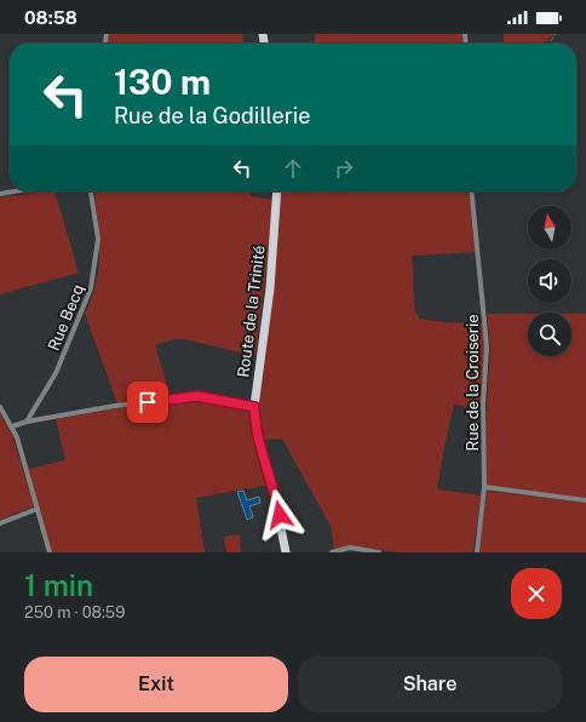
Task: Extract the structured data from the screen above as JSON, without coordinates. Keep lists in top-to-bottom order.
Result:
{
  "streets": {
    "main road": ["Route de la Trinité"],
    "street": ["Rue Becq", "Rue de la Croiserie"]
  },
  "north": "top",
  "page": {
    "status": "08:58",
    "turn": ["130 m", "Rue de la Godillerie"],
    "heading": ["1 min", "250 m · 08:59"],
    "buttons": ["Exit", "Share"]
  }
}
